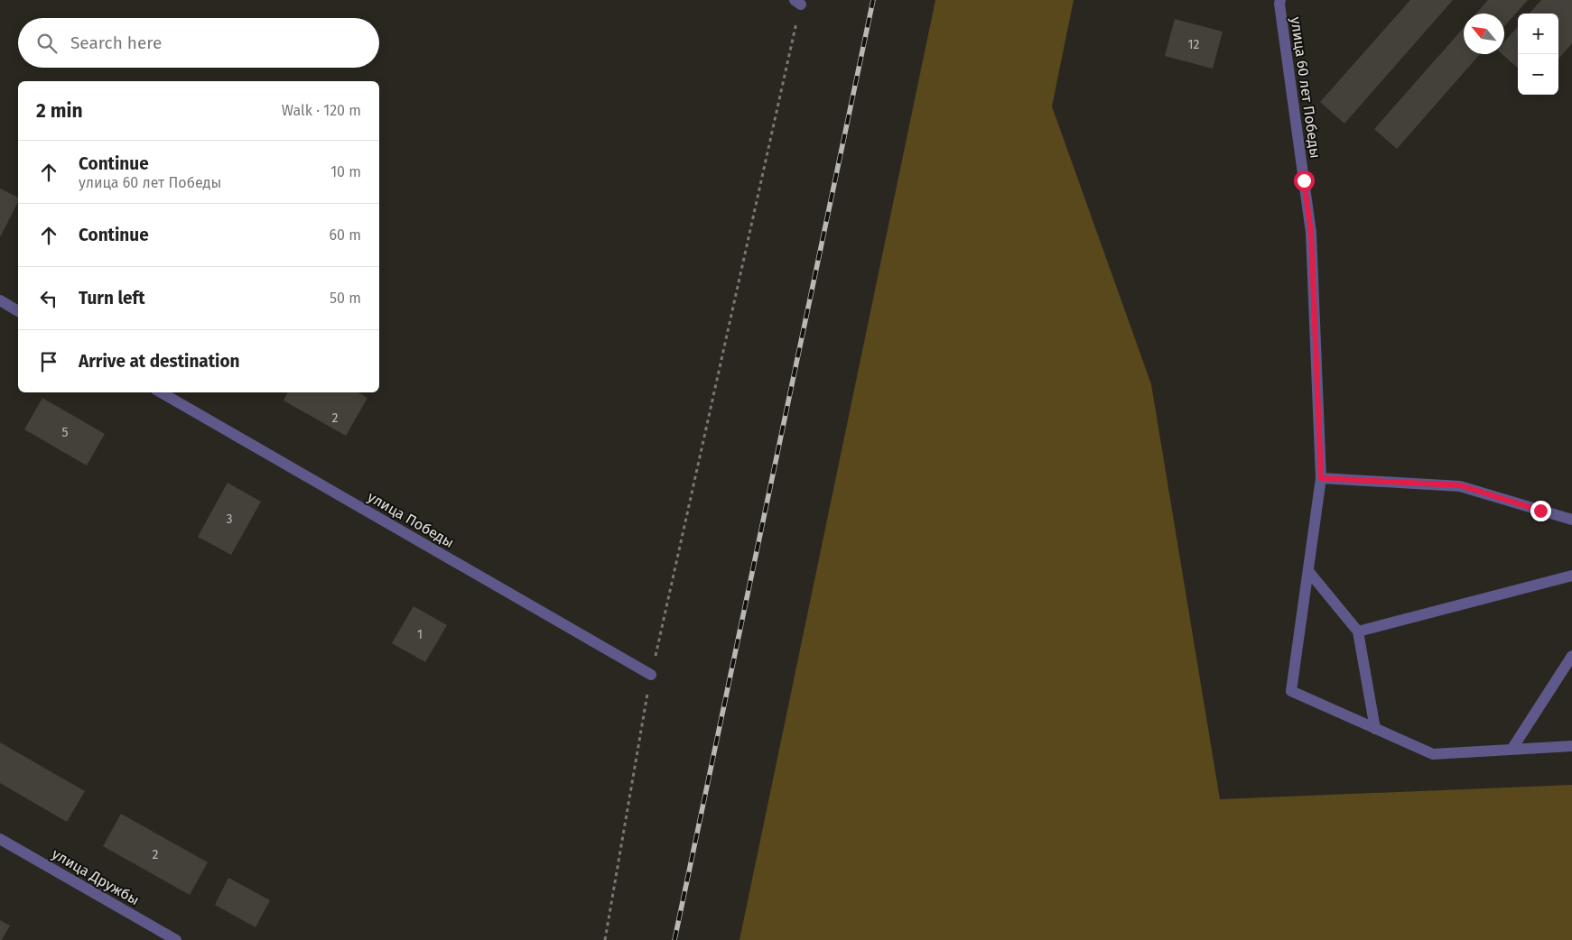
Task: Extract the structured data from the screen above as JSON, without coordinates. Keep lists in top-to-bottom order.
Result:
{
  "streets": {
    "street": ["улица 60 лет Победы", "улица Победы", "улица Дружбы"]
  },
  "house_numbers": [
    "12",
    "2",
    "5",
    "3",
    "1",
    "2"
  ],
  "north": "top left",
  "page": {
    "map_buttons": ["+", "−"],
    "search": "Search here",
    "heading": ["2 min", "Walk · 120 m"],
    "list": [
      ["Continue", "улица 60 лет Победы", "10 m"],
      ["Continue", "60 m"],
      ["Turn left", "50 m"],
      "Arrive at destination"
    ]
  }
}
